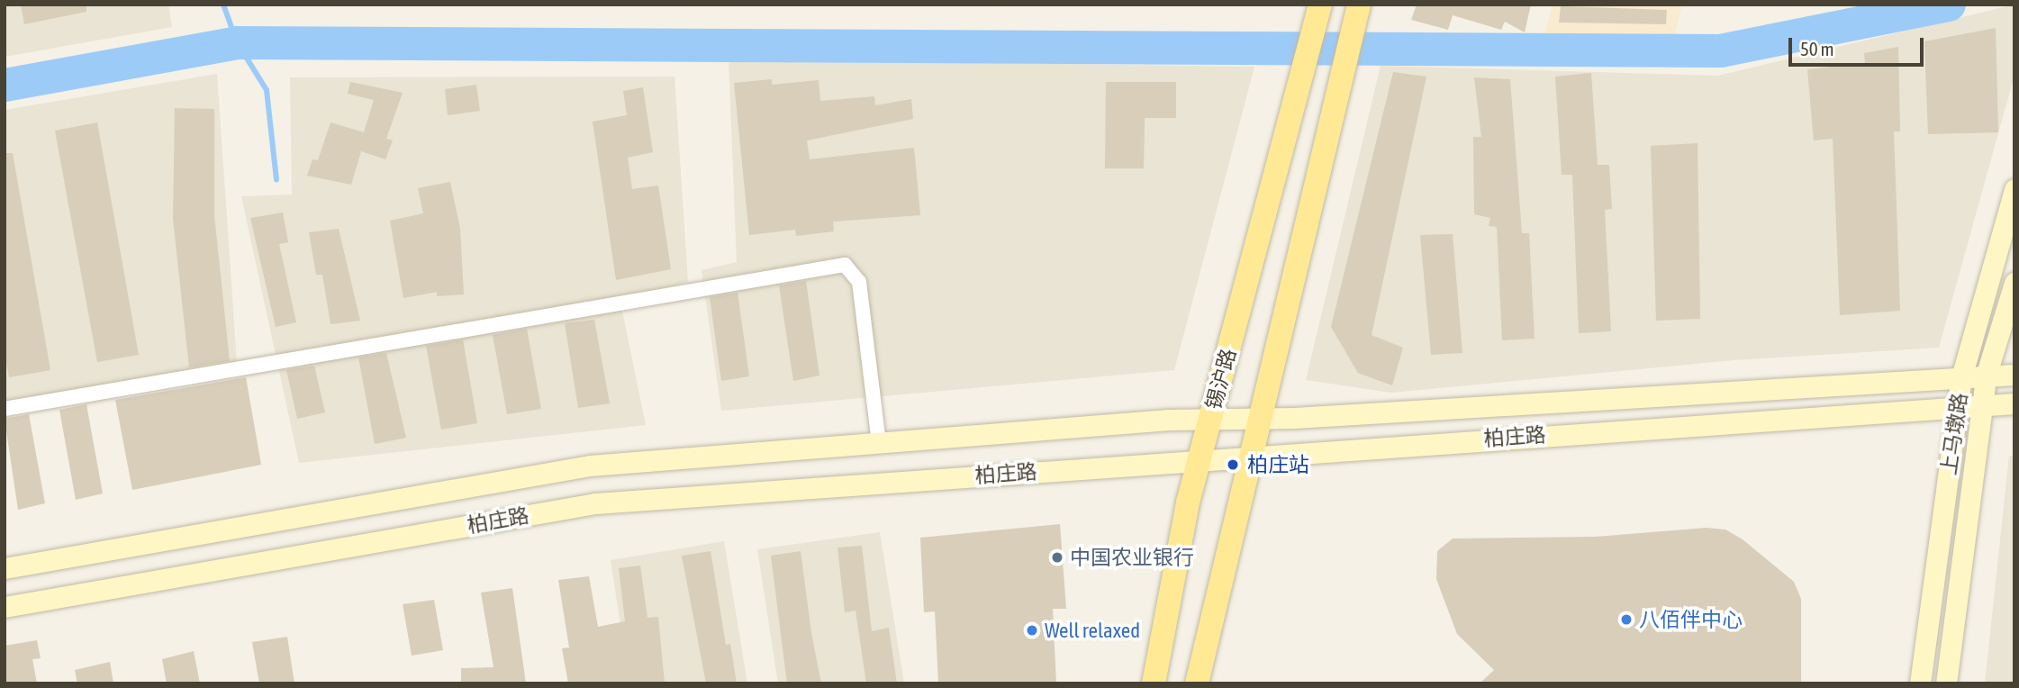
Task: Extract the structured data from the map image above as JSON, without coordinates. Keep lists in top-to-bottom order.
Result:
{
  "streets": {
    "main road": ["锡沪路"],
    "street": ["上马墩路", "柏庄路"]
  },
  "crossings": [
    ["锡沪路", "柏庄路"],
    ["上马墩路", "柏庄路"]
  ],
  "places": [
    "柏庄站",
    "中国农业银行",
    "八佰伴中心",
    "Well relaxed"
  ],
  "scale_bar": "50 m"
}
